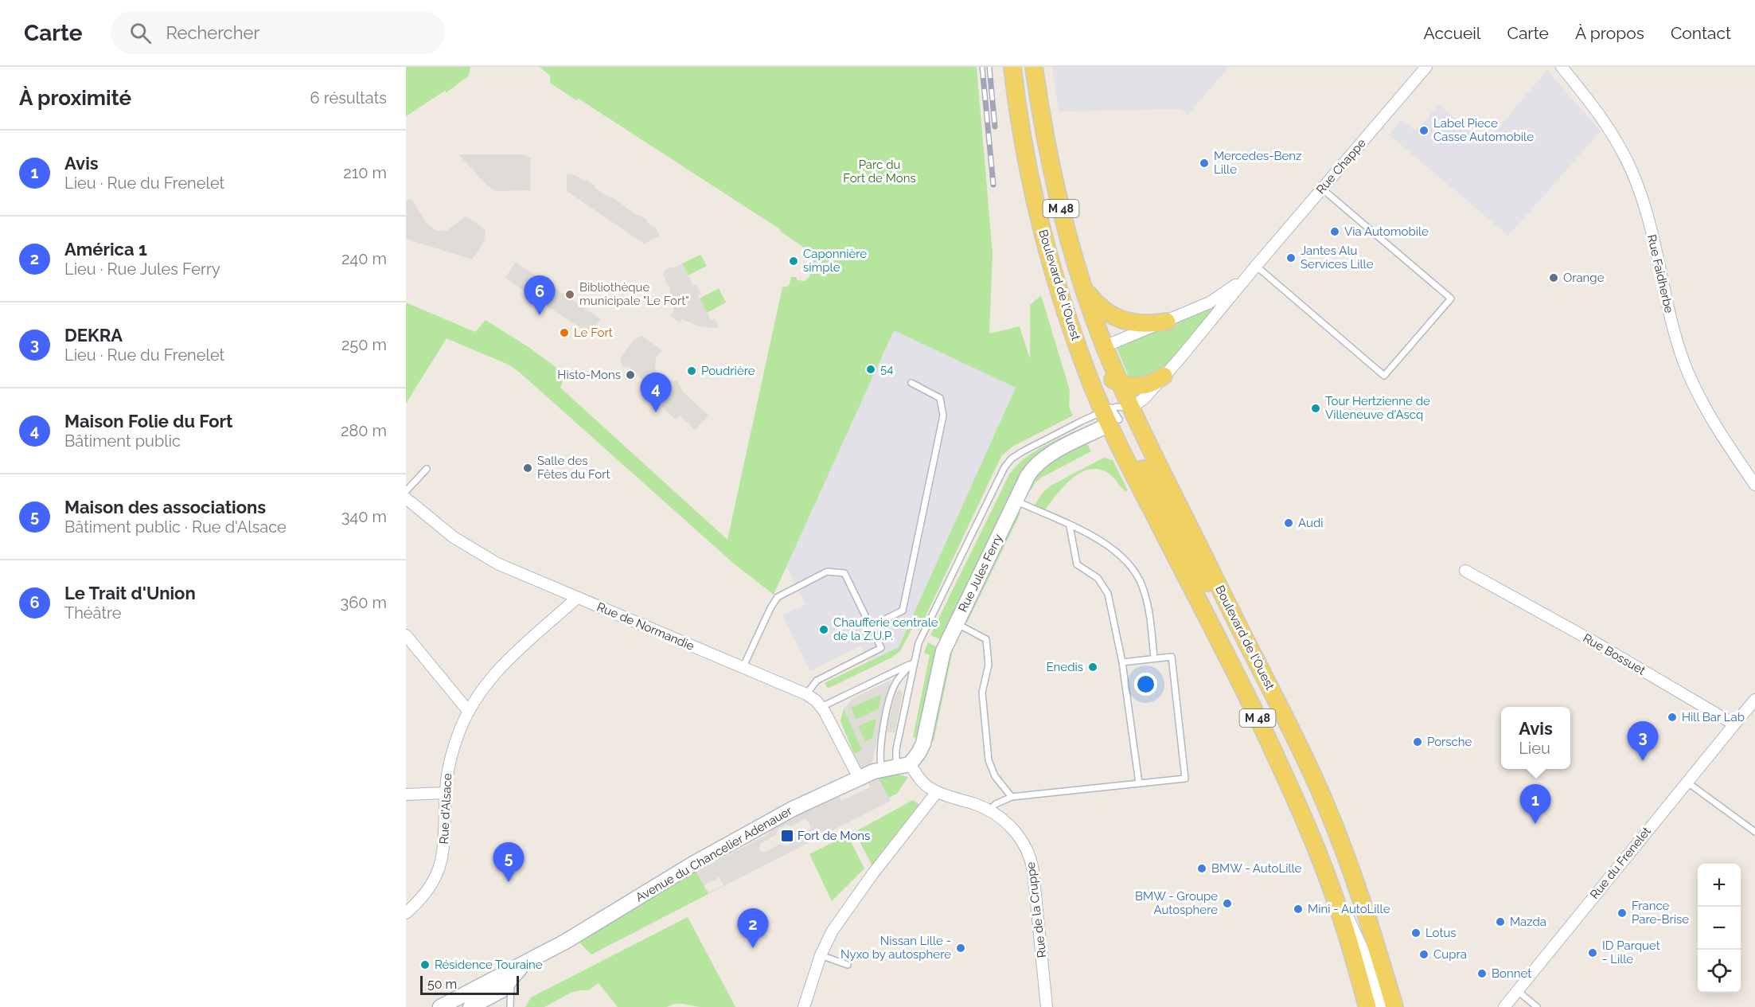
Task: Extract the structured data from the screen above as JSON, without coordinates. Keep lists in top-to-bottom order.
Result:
{
  "streets": {
    "main road": [
      "M 48",
      "Boulevard de l'Ouest",
      "Rue Jules Ferry",
      "Avenue du Chancelier Adenauer"
    ],
    "street": [
      "Rue Chappe",
      "Rue Faidherbe",
      "Rue de Normandie",
      "Rue Bossuet",
      "Rue d'Alsace",
      "Rue du Frenelet",
      "Rue de la Cruppe"
    ]
  },
  "crossings": [
    ["Rue Chappe", "Boulevard de l'Ouest"],
    ["Rue Chappe", "Rue Jules Ferry"],
    ["Boulevard de l'Ouest", "Rue Jules Ferry"],
    ["Rue Jules Ferry", "Avenue du Chancelier Adenauer"],
    ["Rue Jules Ferry", "Rue de la Cruppe"],
    ["Rue de Normandie", "Rue d'Alsace"],
    ["Rue de Normandie", "Avenue du Chancelier Adenauer"],
    ["Rue Bossuet", "Rue du Frenelet"],
    ["Avenue du Chancelier Adenauer", "Rue de la Cruppe"]
  ],
  "parks": ["Parc du Fort de Mons"],
  "places": {
    "other": [
      "Label Piece Casse Automobile",
      "Mercedes-Benz Lille",
      "Via Automobile",
      "Jantes Alu Services Lille",
      "Caponnière simple",
      "Orange",
      "Bibliothèque municipale \"Le Fort\"",
      "Le Fort",
      "54",
      "Poudrière",
      "Histo-Mons",
      "Tour Hertzienne de Villeneuve d'Ascq",
      "Salle des Fêtes du Fort",
      "Audi",
      "Chaufferie centrale de la Z.U.P.",
      "Enedis",
      "Hill Bar Lab",
      "Porsche",
      "BMW - AutoLille",
      "BMW - Groupe Autosphere",
      "Mini - AutoLille",
      "France Pare-Brise",
      "Mazda",
      "Lotus",
      "Nissan Lille - Nyxo by autosphere",
      "ID Parquet - Lille",
      "Cupra",
      "Résidence Touraine",
      "Bonnet"
    ],
    "transit": ["Fort de Mons"]
  },
  "scale_bar": "50 m",
  "page": {
    "header": "Carte",
    "search": "Rechercher",
    "nav": [
      "Accueil",
      "Carte",
      "À propos",
      "Contact"
    ],
    "heading": ["À proximité", "6 résultats"],
    "list": [
      {
        "mark": "1",
        "name": "Avis",
        "note": "Lieu · Rue du Frenelet",
        "value": "210 m"
      },
      {
        "mark": "2",
        "name": "América 1",
        "note": "Lieu · Rue Jules Ferry",
        "value": "240 m"
      },
      {
        "mark": "3",
        "name": "DEKRA",
        "note": "Lieu · Rue du Frenelet",
        "value": "250 m"
      },
      {
        "mark": "4",
        "name": "Maison Folie du Fort",
        "note": "Bâtiment public",
        "value": "280 m"
      },
      {
        "mark": "5",
        "name": "Maison des associations",
        "note": "Bâtiment public · Rue d'Alsace",
        "value": "340 m"
      },
      {
        "mark": "6",
        "name": "Le Trait d'Union",
        "note": "Théâtre",
        "value": "360 m"
      }
    ],
    "pins": [
      "6",
      "4",
      "3",
      "1",
      "5",
      "2"
    ],
    "popup": ["Avis", "Lieu"],
    "map_buttons": ["+", "−"],
    "scale": "50 m"
  }
}
